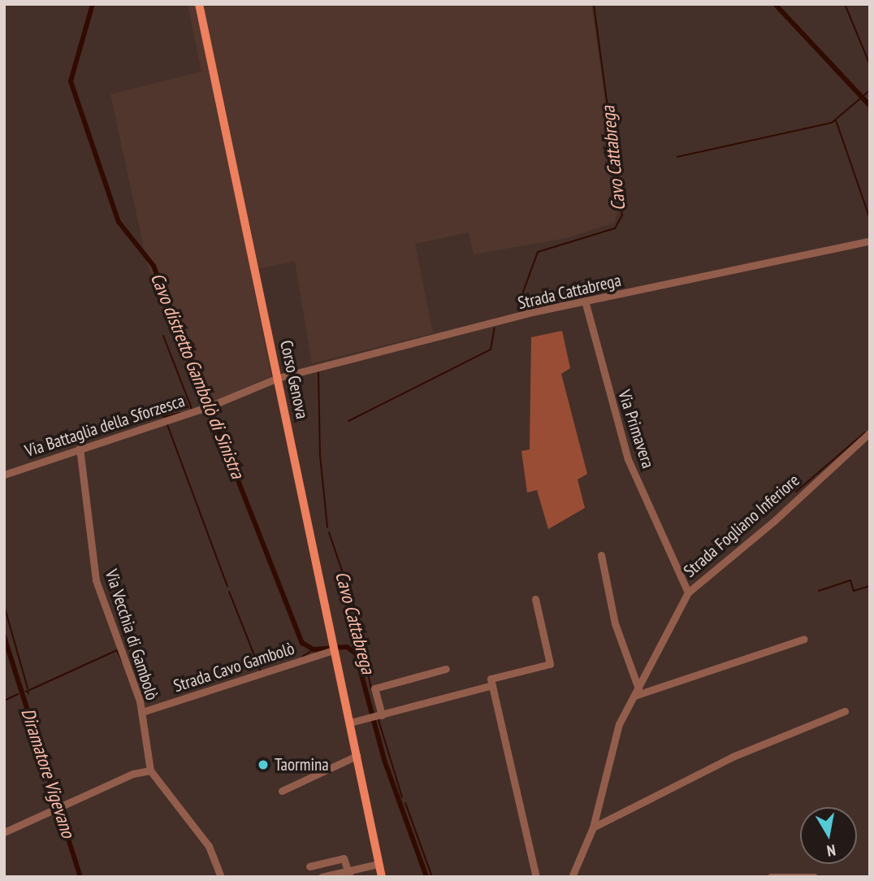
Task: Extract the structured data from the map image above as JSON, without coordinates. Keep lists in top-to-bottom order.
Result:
{
  "streets": {
    "main road": ["Corso Genova"],
    "street": [
      "Strada Cattabrega",
      "Via Battaglia della Sforzesca",
      "Via Primavera",
      "Strada Fogliano Inferiore",
      "Via Vecchia di Gambolò",
      "Strada Cavo Gambolò"
    ]
  },
  "crossings": [
    ["Strada Cattabrega", "Corso Genova"],
    ["Strada Cattabrega", "Via Battaglia della Sforzesca"],
    ["Strada Cattabrega", "Via Primavera"],
    ["Corso Genova", "Via Battaglia della Sforzesca"],
    ["Corso Genova", "Strada Cavo Gambolò"],
    ["Via Battaglia della Sforzesca", "Via Vecchia di Gambolò"],
    ["Via Primavera", "Strada Fogliano Inferiore"],
    ["Via Vecchia di Gambolò", "Strada Cavo Gambolò"]
  ],
  "water": ["Cavo Cattabrega", "Cavo distretto Gambolò di Sinistra", "Diramatore Vigevano"],
  "places": ["Taormina"],
  "north": "bottom"
}
